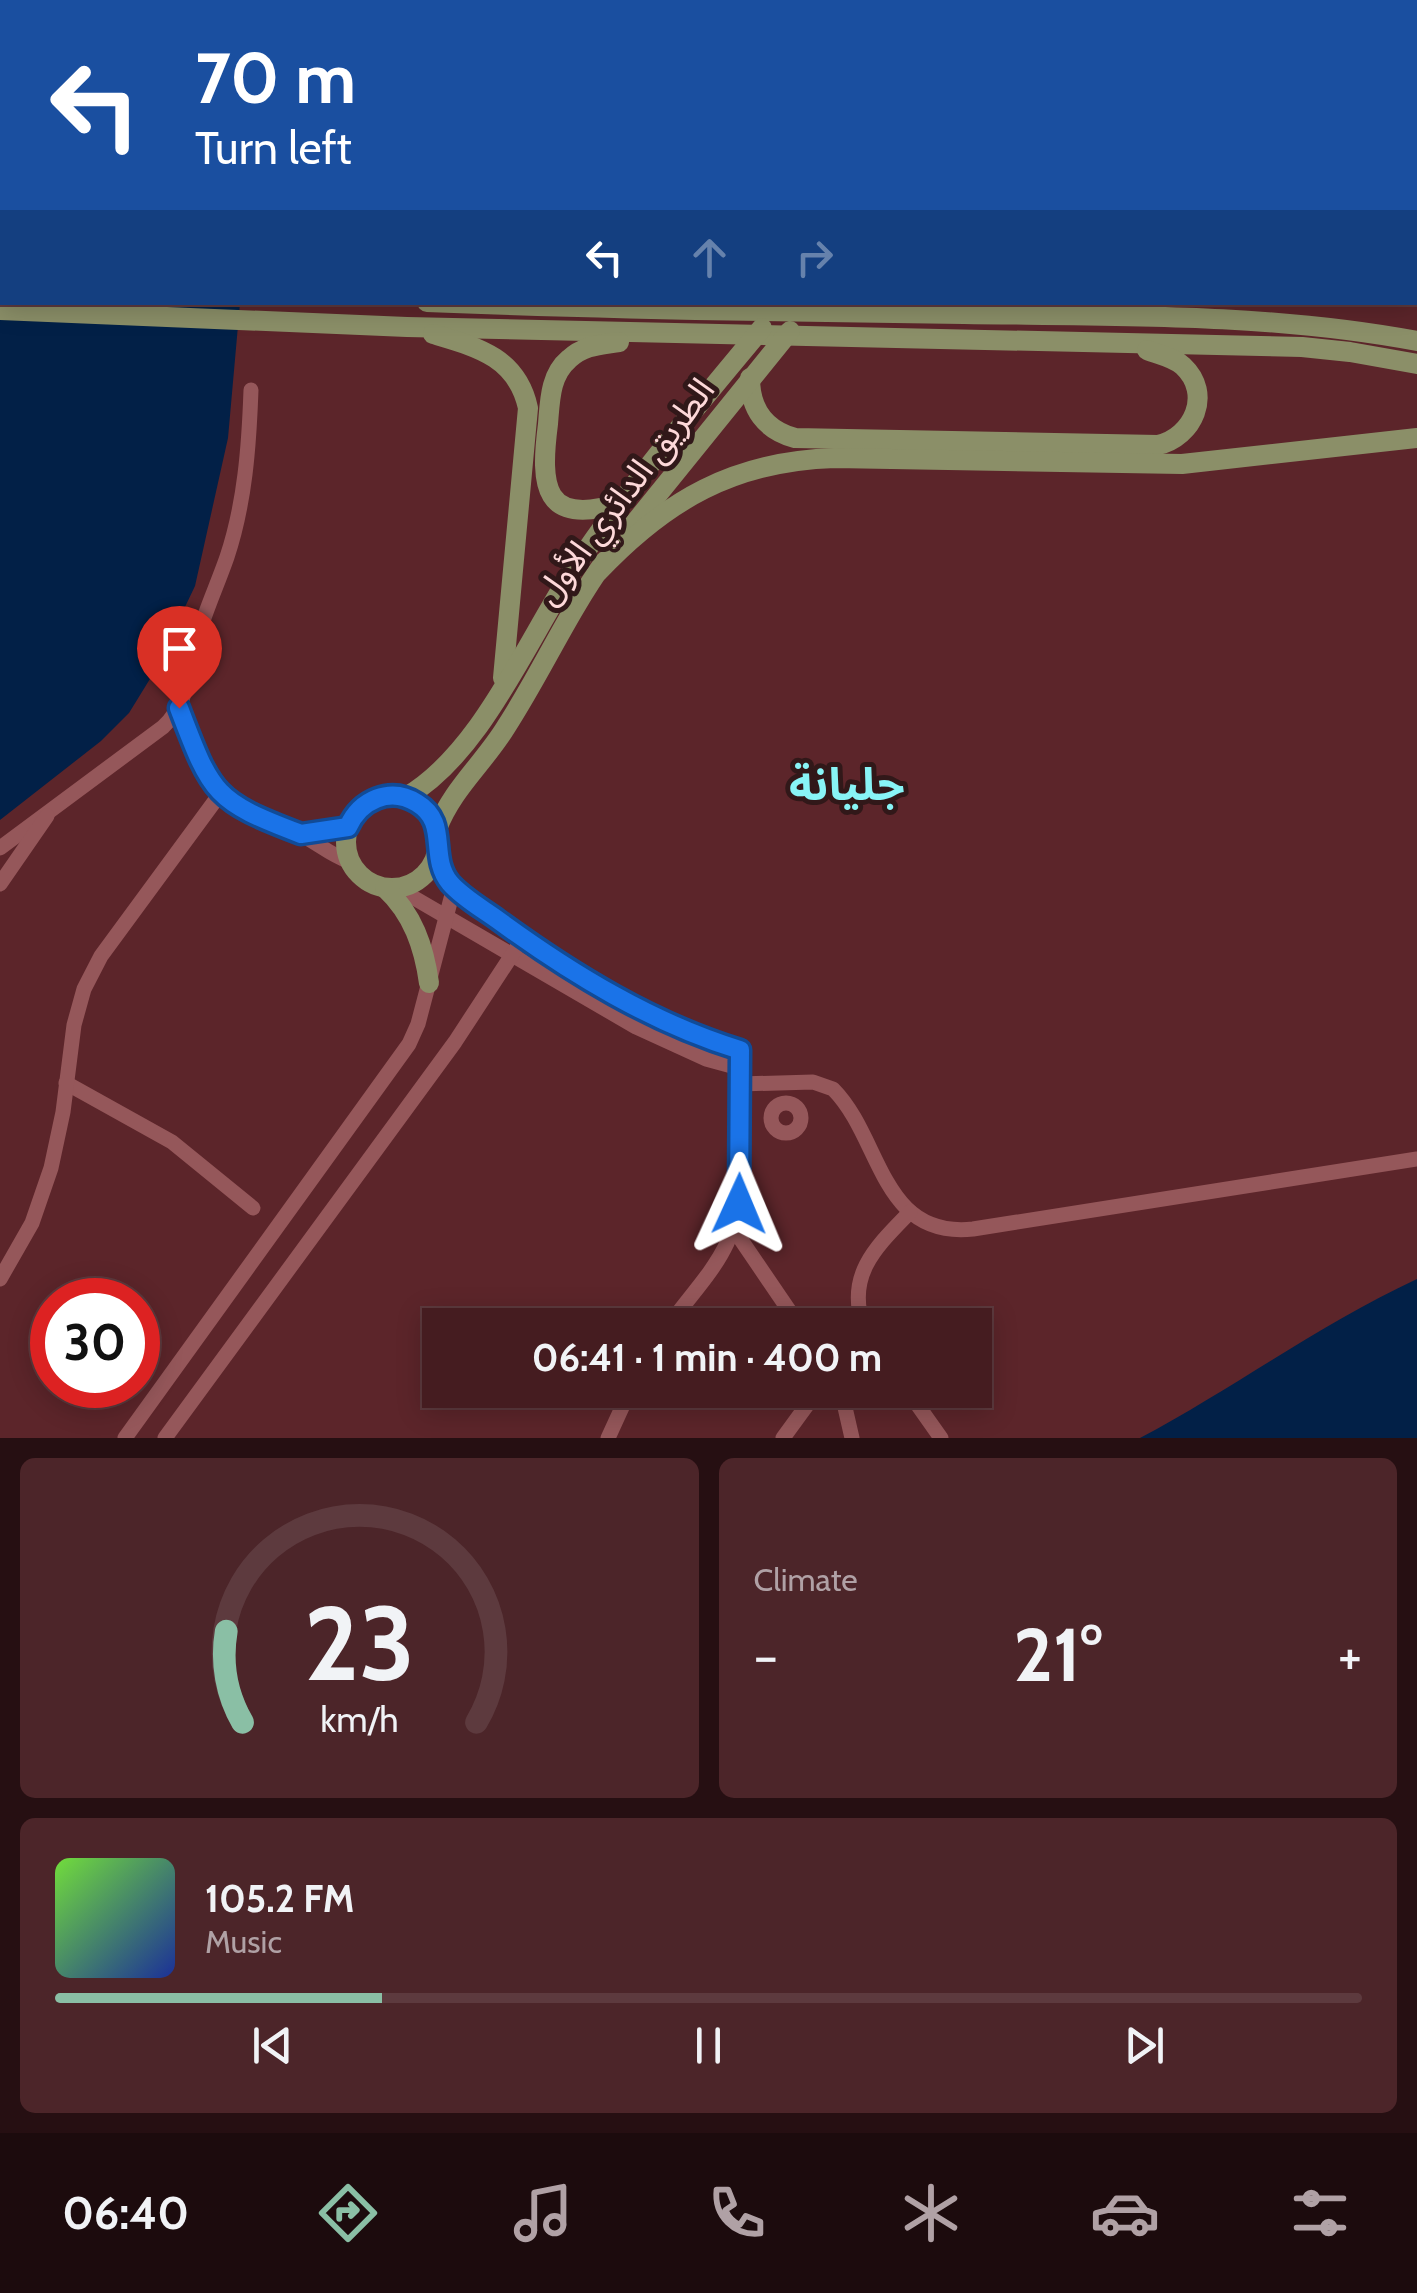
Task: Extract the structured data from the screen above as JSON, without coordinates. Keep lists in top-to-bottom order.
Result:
{
  "streets": {
    "main road": ["الطريق الدائري الأول"]
  },
  "districts": ["جليانة"],
  "page": {
    "turn": ["70 m", "Turn left"],
    "limit": "30",
    "trip": "06:41 · 1 min · 400 m",
    "tile": "Climate",
    "heat": ["−", "21°", "+"],
    "song": ["105.2 FM", "Music"],
    "tabs": "06:40",
    "gauge": ["23", "km/h"]
  }
}
